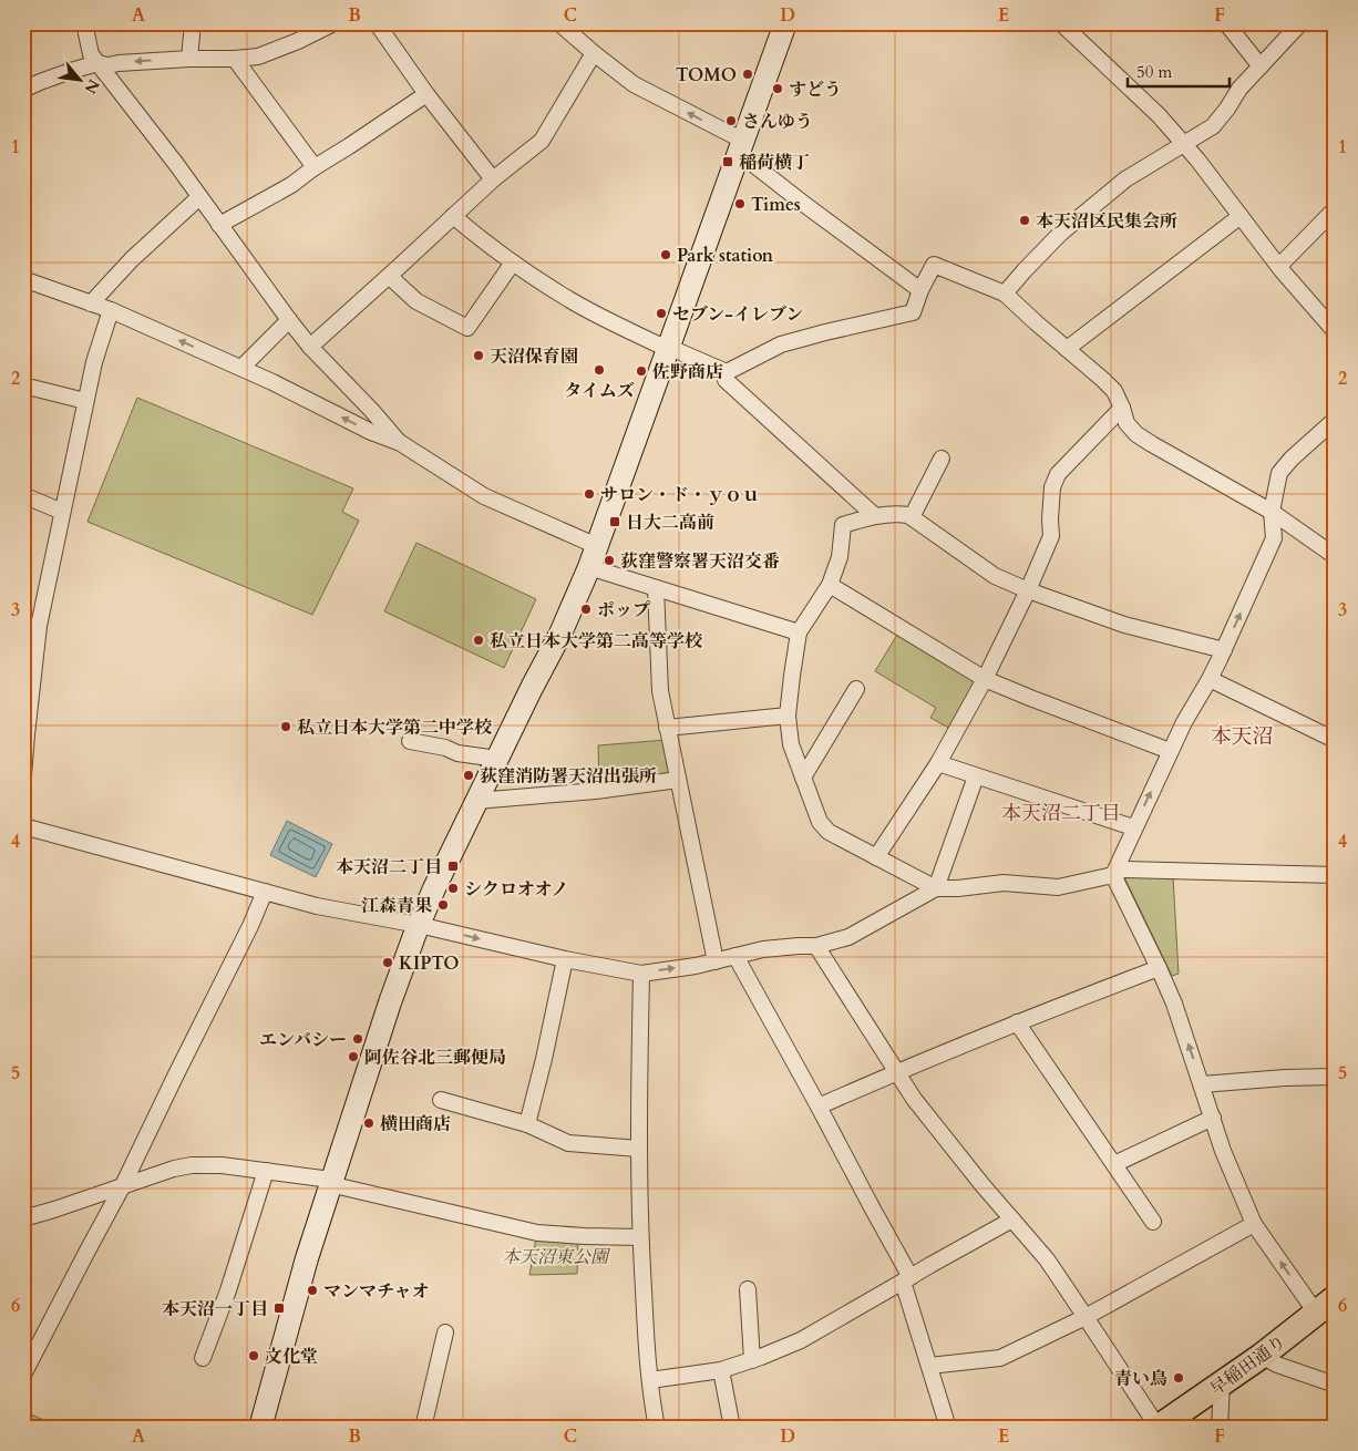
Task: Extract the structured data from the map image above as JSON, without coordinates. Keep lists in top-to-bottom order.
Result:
{
  "streets": {
    "main road": ["早稲田通り"]
  },
  "districts": ["本天沼", "本天沼二丁目"],
  "parks": ["本天沼東公園"],
  "places": {
    "other": [
      "TOMO",
      "すどう",
      "さんゆう",
      "Times",
      "本天沼区民集会所",
      "Park station",
      "セブン-イレブン",
      "天沼保育園",
      "タイムズ",
      "佐野商店",
      "サロン・ド・ｙｏｕ",
      "荻窪警察署天沼交番",
      "ポップ",
      "私立日本大学第二高等学校",
      "私立日本大学第二中学校",
      "荻窪消防署天沼出張所",
      "シクロオオノ",
      "江森青果",
      "KIPTO",
      "エンバシー",
      "阿佐谷北三郵便局",
      "横田商店",
      "マンマチャオ",
      "文化堂",
      "青い鳥"
    ],
    "transit": [
      "稲荷横丁",
      "日大二高前",
      "本天沼二丁目",
      "本天沼一丁目"
    ]
  },
  "scale_bar": "50 m",
  "north": "bottom right",
  "grid": {
    "columns": [
      "A",
      "B",
      "C",
      "D",
      "E",
      "F"
    ],
    "rows": [
      "1",
      "2",
      "3",
      "4",
      "5",
      "6"
    ]
  }
}
